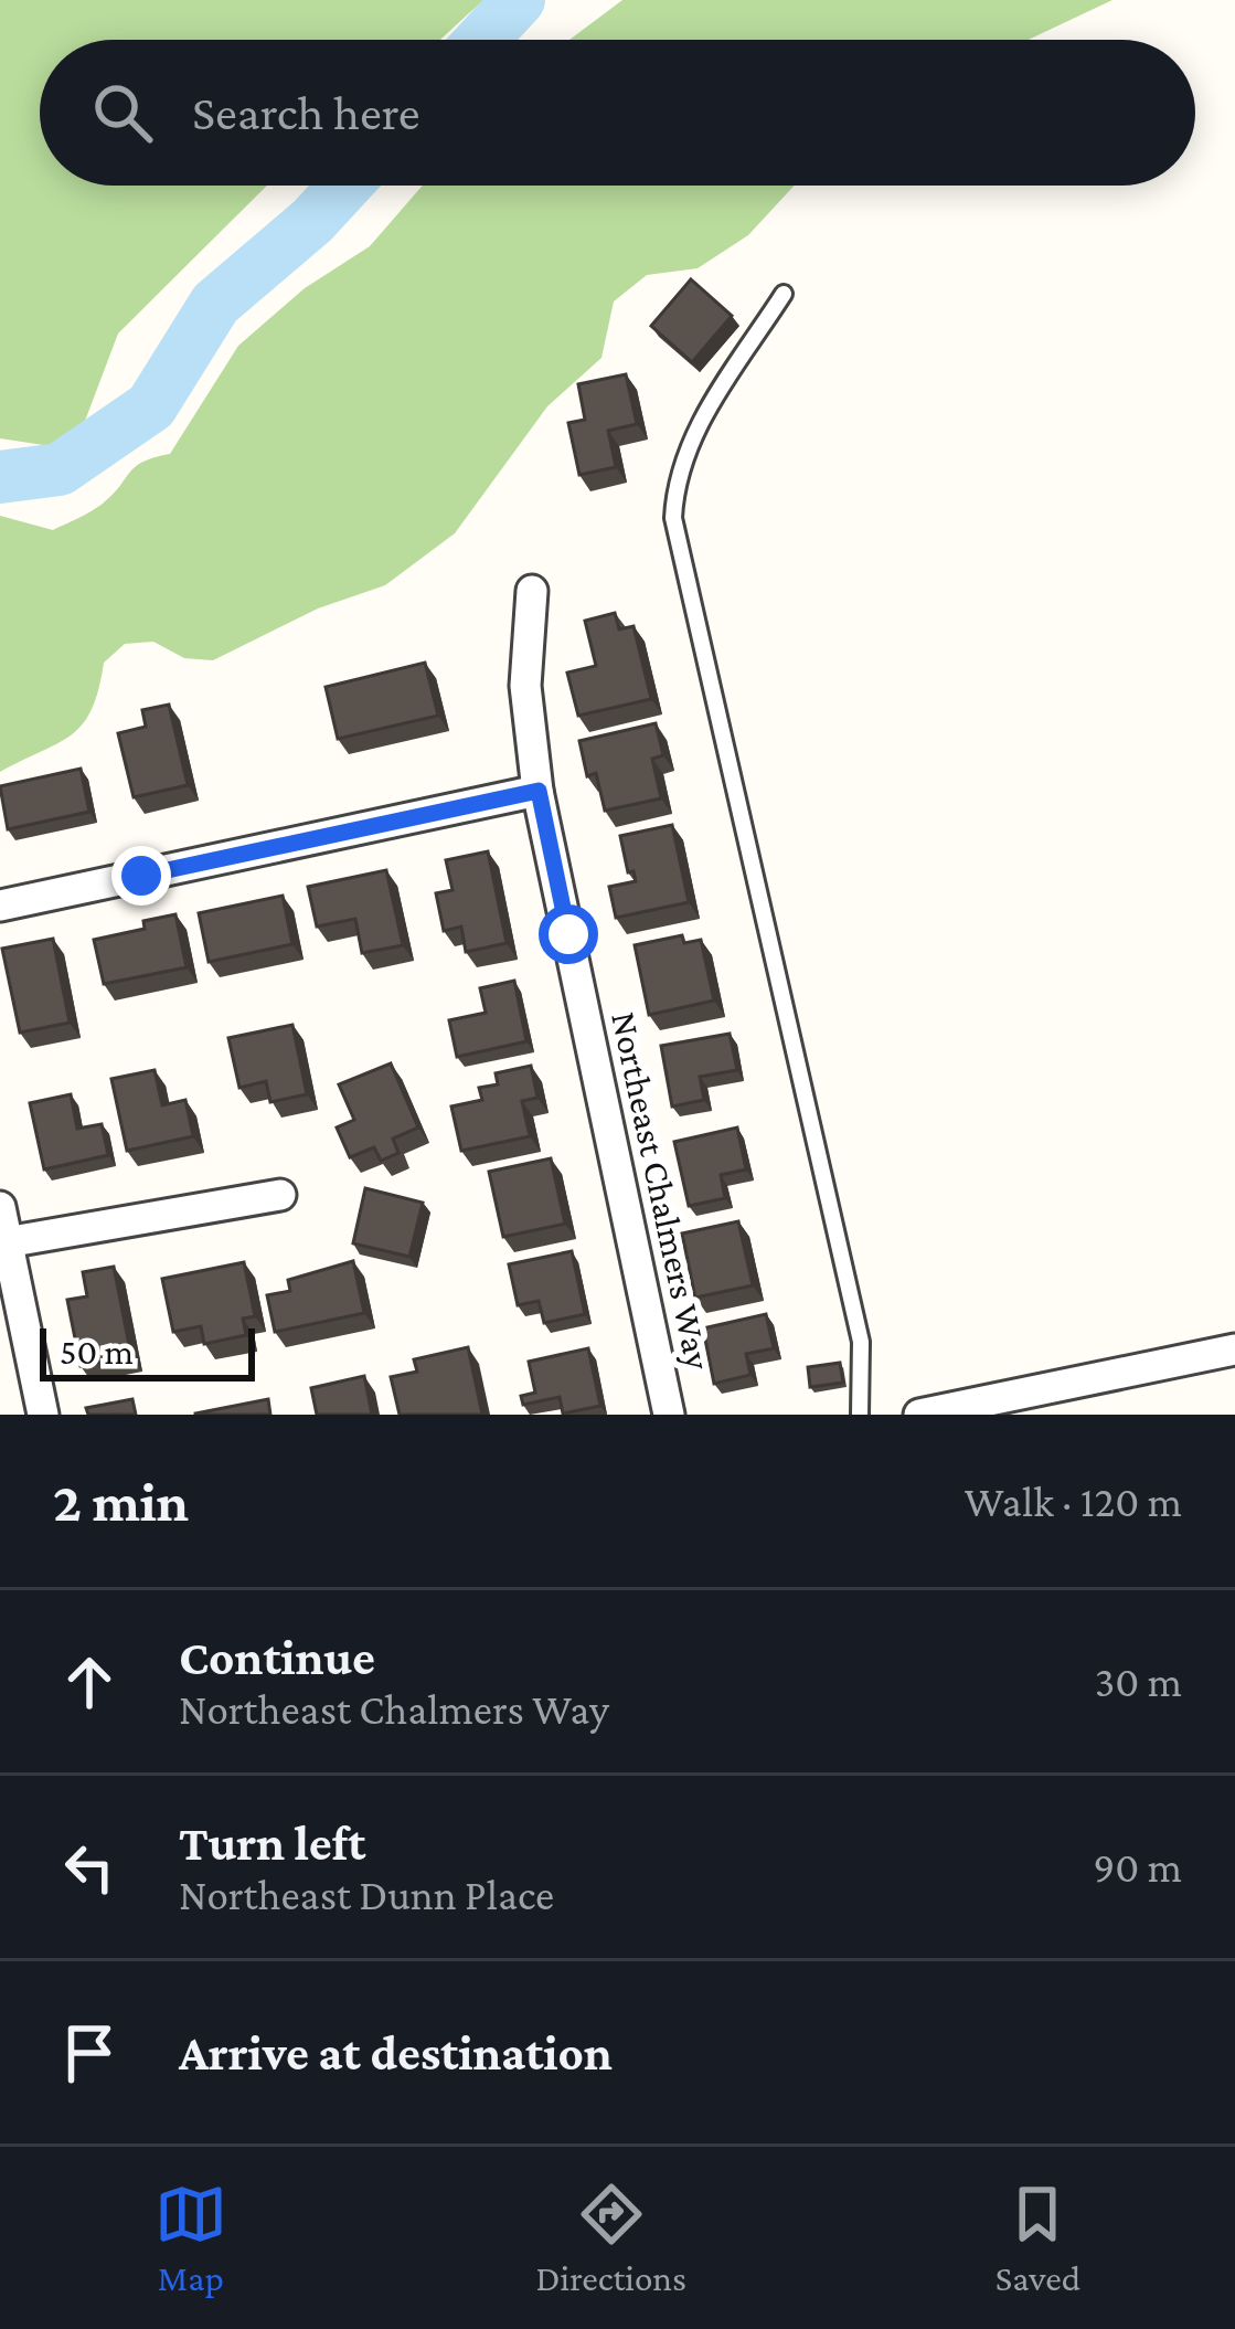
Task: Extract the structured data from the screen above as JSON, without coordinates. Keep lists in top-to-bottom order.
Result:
{
  "streets": {
    "street": ["Northeast Chalmers Way"]
  },
  "scale_bar": "50 m",
  "page": {
    "search": "Search here",
    "scale": "50 m",
    "heading": ["2 min", "Walk · 120 m"],
    "list": [
      ["Continue", "Northeast Chalmers Way", "30 m"],
      ["Turn left", "Northeast Dunn Place", "90 m"],
      "Arrive at destination"
    ],
    "nav": ["Map", "Directions", "Saved"]
  }
}
